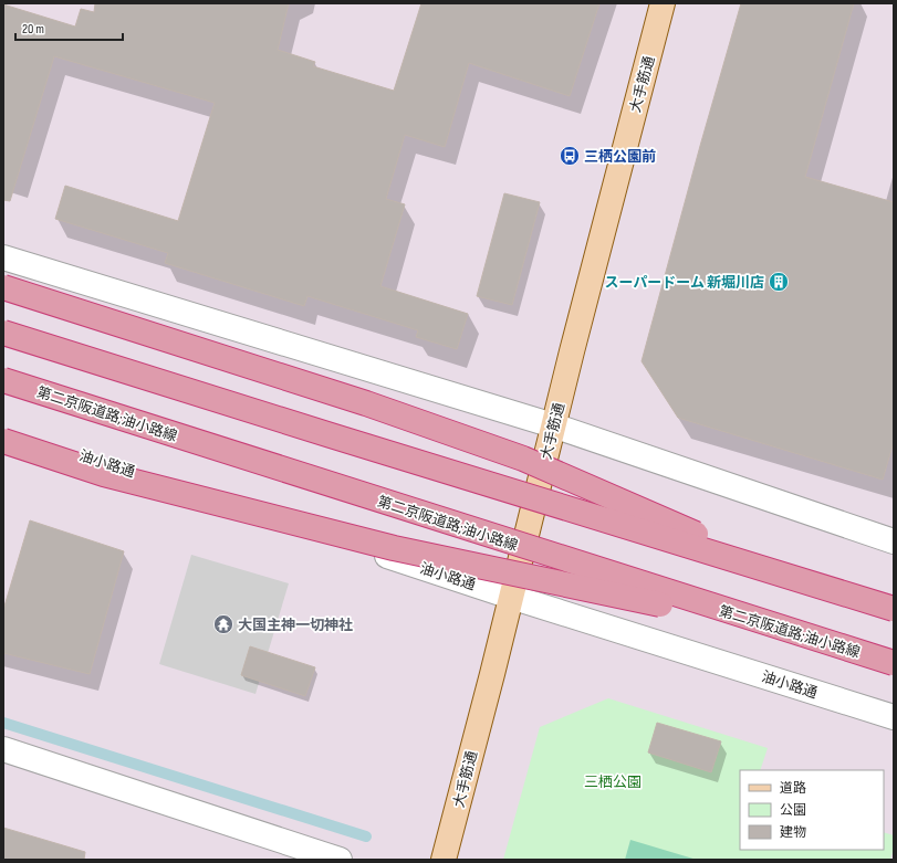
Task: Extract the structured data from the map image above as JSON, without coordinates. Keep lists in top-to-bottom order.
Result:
{
  "streets": {
    "highway": ["第二京阪道路;油小路線"],
    "main road": ["大手筋通"],
    "street": ["油小路通"]
  },
  "crossings": [
    ["大手筋通", "油小路通"]
  ],
  "parks": ["三栖公園"],
  "places": {
    "bus stop": ["三栖公園前"],
    "building": ["スーパードーム 新堀川店"],
    "temple": ["大国主神一切神社"]
  },
  "legend": ["道路", "公園", "建物"],
  "scale_bar": "20 m"
}
